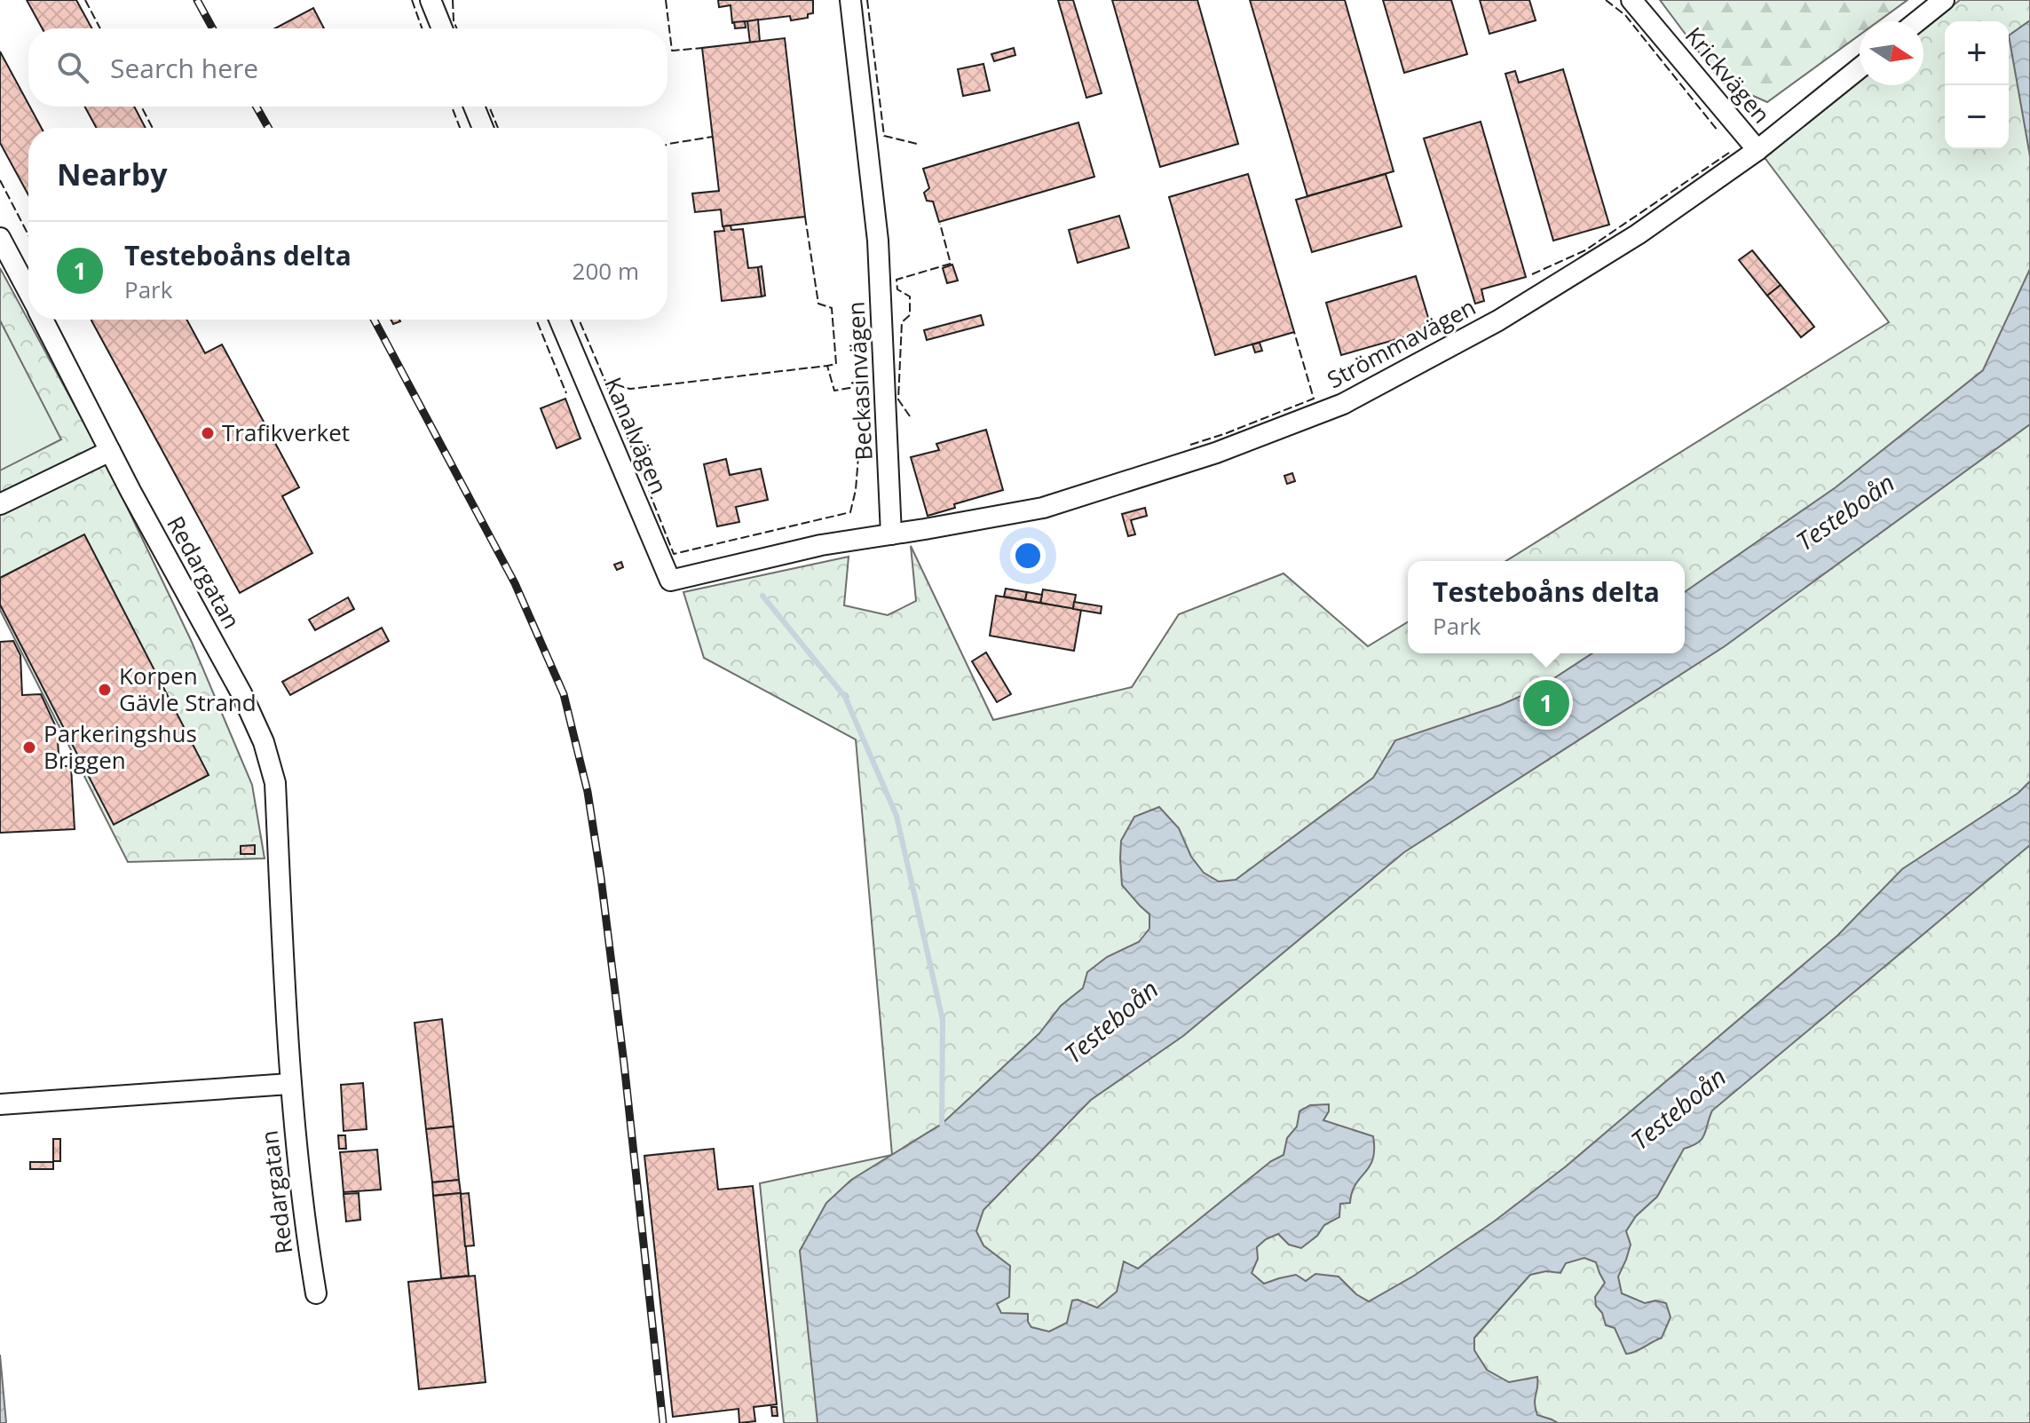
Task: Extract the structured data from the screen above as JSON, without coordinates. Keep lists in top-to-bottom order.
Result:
{
  "streets": {
    "street": [
      "Krickvägen",
      "Strömmavägen",
      "Beckasinvägen",
      "Kanalvägen",
      "Redargatan"
    ]
  },
  "crossings": [
    ["Krickvägen", "Strömmavägen"],
    ["Strömmavägen", "Beckasinvägen"],
    ["Strömmavägen", "Kanalvägen"],
    ["Beckasinvägen", "Kanalvägen"]
  ],
  "water": ["Testeboån"],
  "places": ["Trafikverket", "Korpen Gävle Strand", "Parkeringshus Briggen"],
  "north": "right",
  "page": {
    "map_buttons": ["+", "−"],
    "search": "Search here",
    "heading": "Nearby",
    "list": [
      {
        "mark": "1",
        "name": "Testeboåns delta",
        "note": "Park",
        "value": "200 m"
      }
    ],
    "popup": ["Testeboåns delta", "Park"],
    "pins": "1"
  }
}
